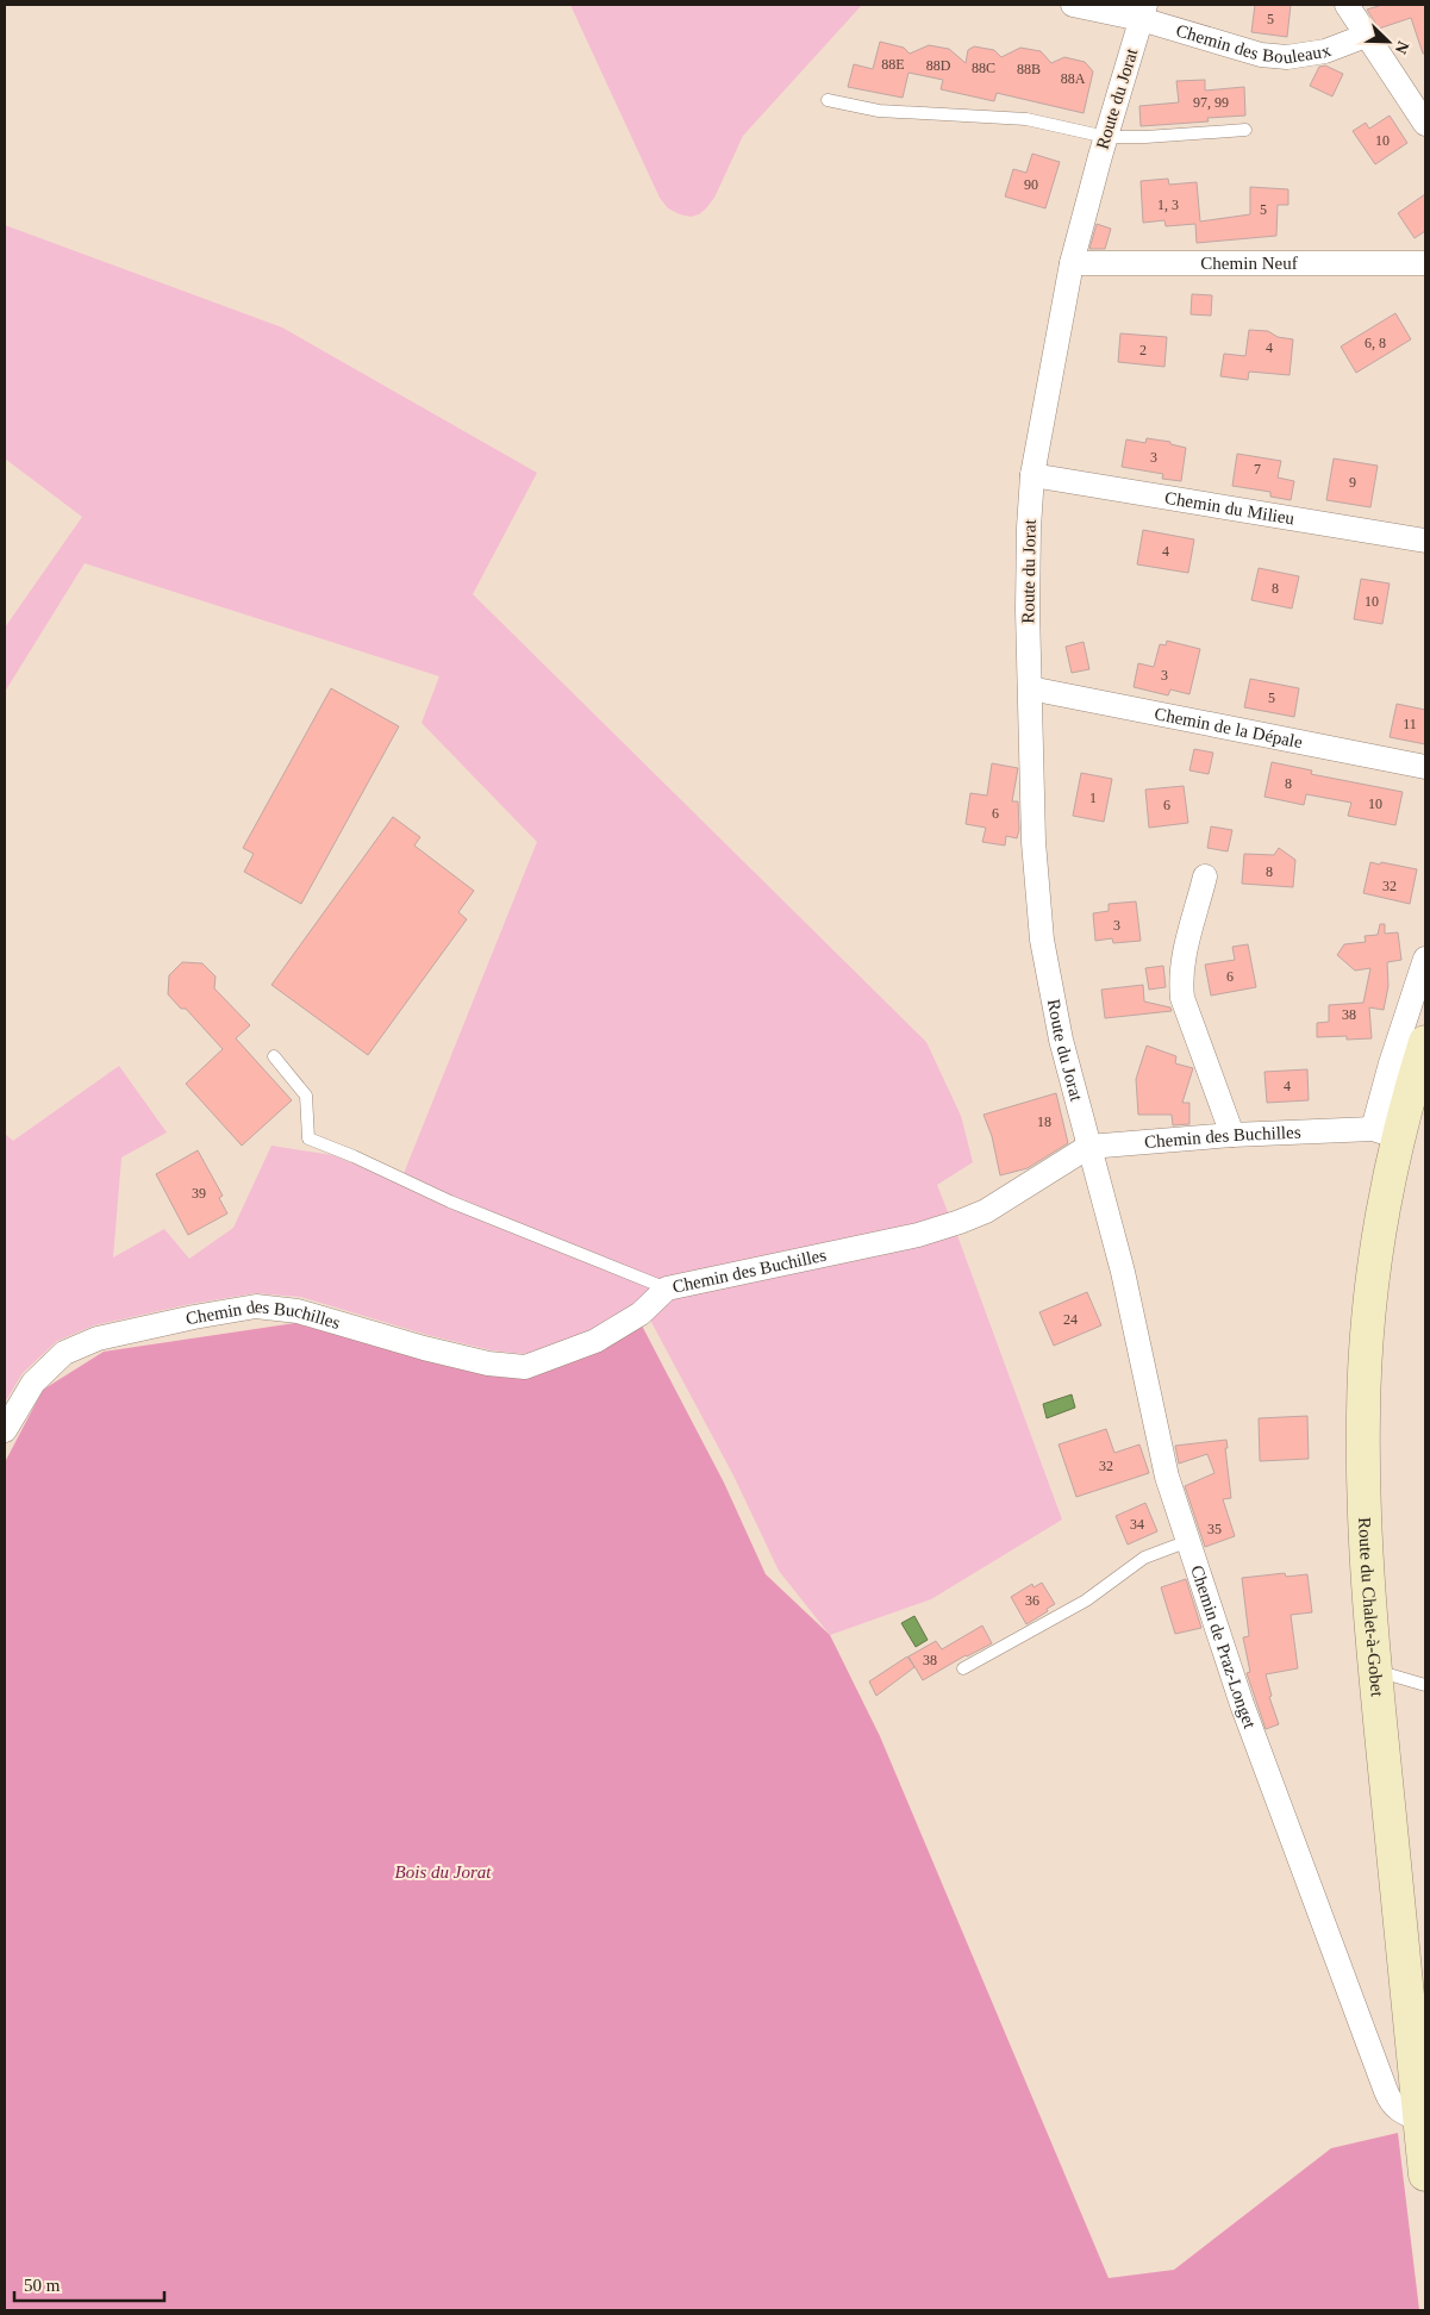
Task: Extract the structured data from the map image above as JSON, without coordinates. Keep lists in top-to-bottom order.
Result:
{
  "streets": {
    "main road": ["Route du Chalet-à-Gobet"],
    "street": [
      "Chemin des Bouleaux",
      "Route du Jorat",
      "Chemin Neuf",
      "Chemin du Milieu",
      "Chemin de la Dépale",
      "Chemin des Buchilles",
      "Chemin de Praz-Longet"
    ]
  },
  "crossings": [
    ["Chemin des Bouleaux", "Route du Jorat"],
    ["Route du Jorat", "Chemin Neuf"],
    ["Route du Jorat", "Chemin du Milieu"],
    ["Route du Jorat", "Chemin de la Dépale"],
    ["Route du Jorat", "Chemin des Buchilles"],
    ["Route du Jorat", "Chemin de Praz-Longet"],
    ["Chemin des Buchilles", "Route du Chalet-à-Gobet"],
    ["Chemin des Buchilles", "Chemin de Praz-Longet"],
    ["Route du Chalet-à-Gobet", "Chemin de Praz-Longet"]
  ],
  "parks": ["Bois du Jorat"],
  "house_numbers": [
    "5",
    "88E",
    "88D",
    "88C",
    "88B",
    "88A",
    "97, 99",
    "10",
    "90",
    "1, 3",
    "5",
    "6, 8",
    "4",
    "2",
    "3",
    "7",
    "9",
    "4",
    "8",
    "10",
    "3",
    "5",
    "11",
    "8",
    "1",
    "10",
    "6",
    "6",
    "8",
    "32",
    "3",
    "6",
    "38",
    "4",
    "18",
    "39",
    "24",
    "32",
    "34",
    "35",
    "36",
    "38"
  ],
  "scale_bar": "50 m",
  "north": "bottom right"
}
